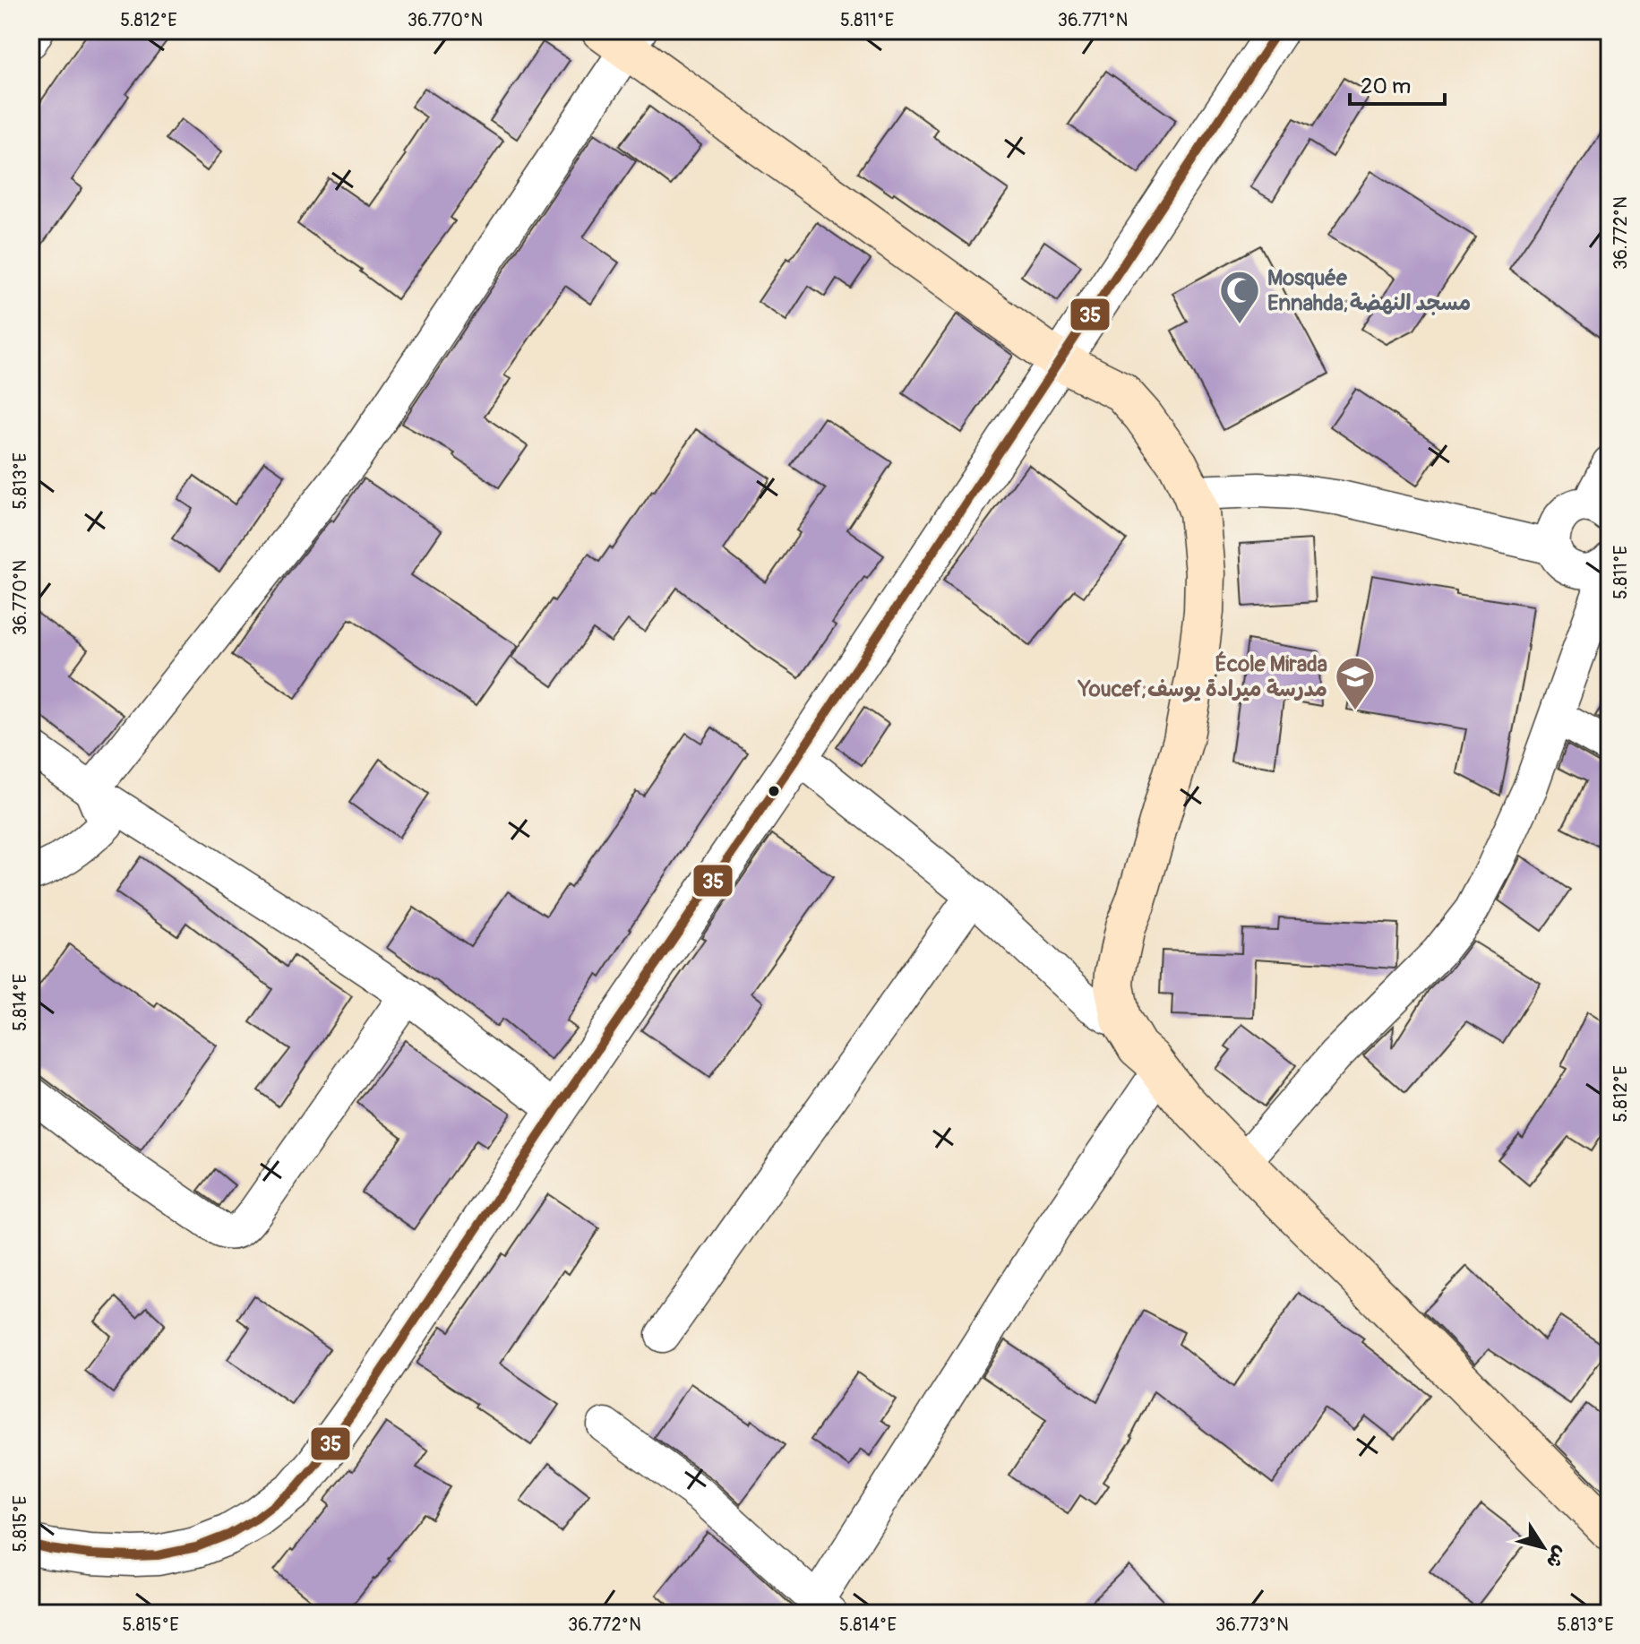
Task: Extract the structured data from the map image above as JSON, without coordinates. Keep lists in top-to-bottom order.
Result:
{
  "places": {
    "mosque": ["Mosquée Ennahda;مسجد النهضة"],
    "school or university": ["École Mirada Youcef;مدرسة ميرادة يوسف"]
  },
  "lines": ["transit line 35"],
  "scale_bar": "20 m",
  "north": "bottom right",
  "coordinates": [
    "5.812°E",
    "36.770°N",
    "5.811°E",
    "36.771°N",
    "36.772°N",
    "5.813°E",
    "5.814°E",
    "5.815°E",
    "36.773°N"
  ]
}
